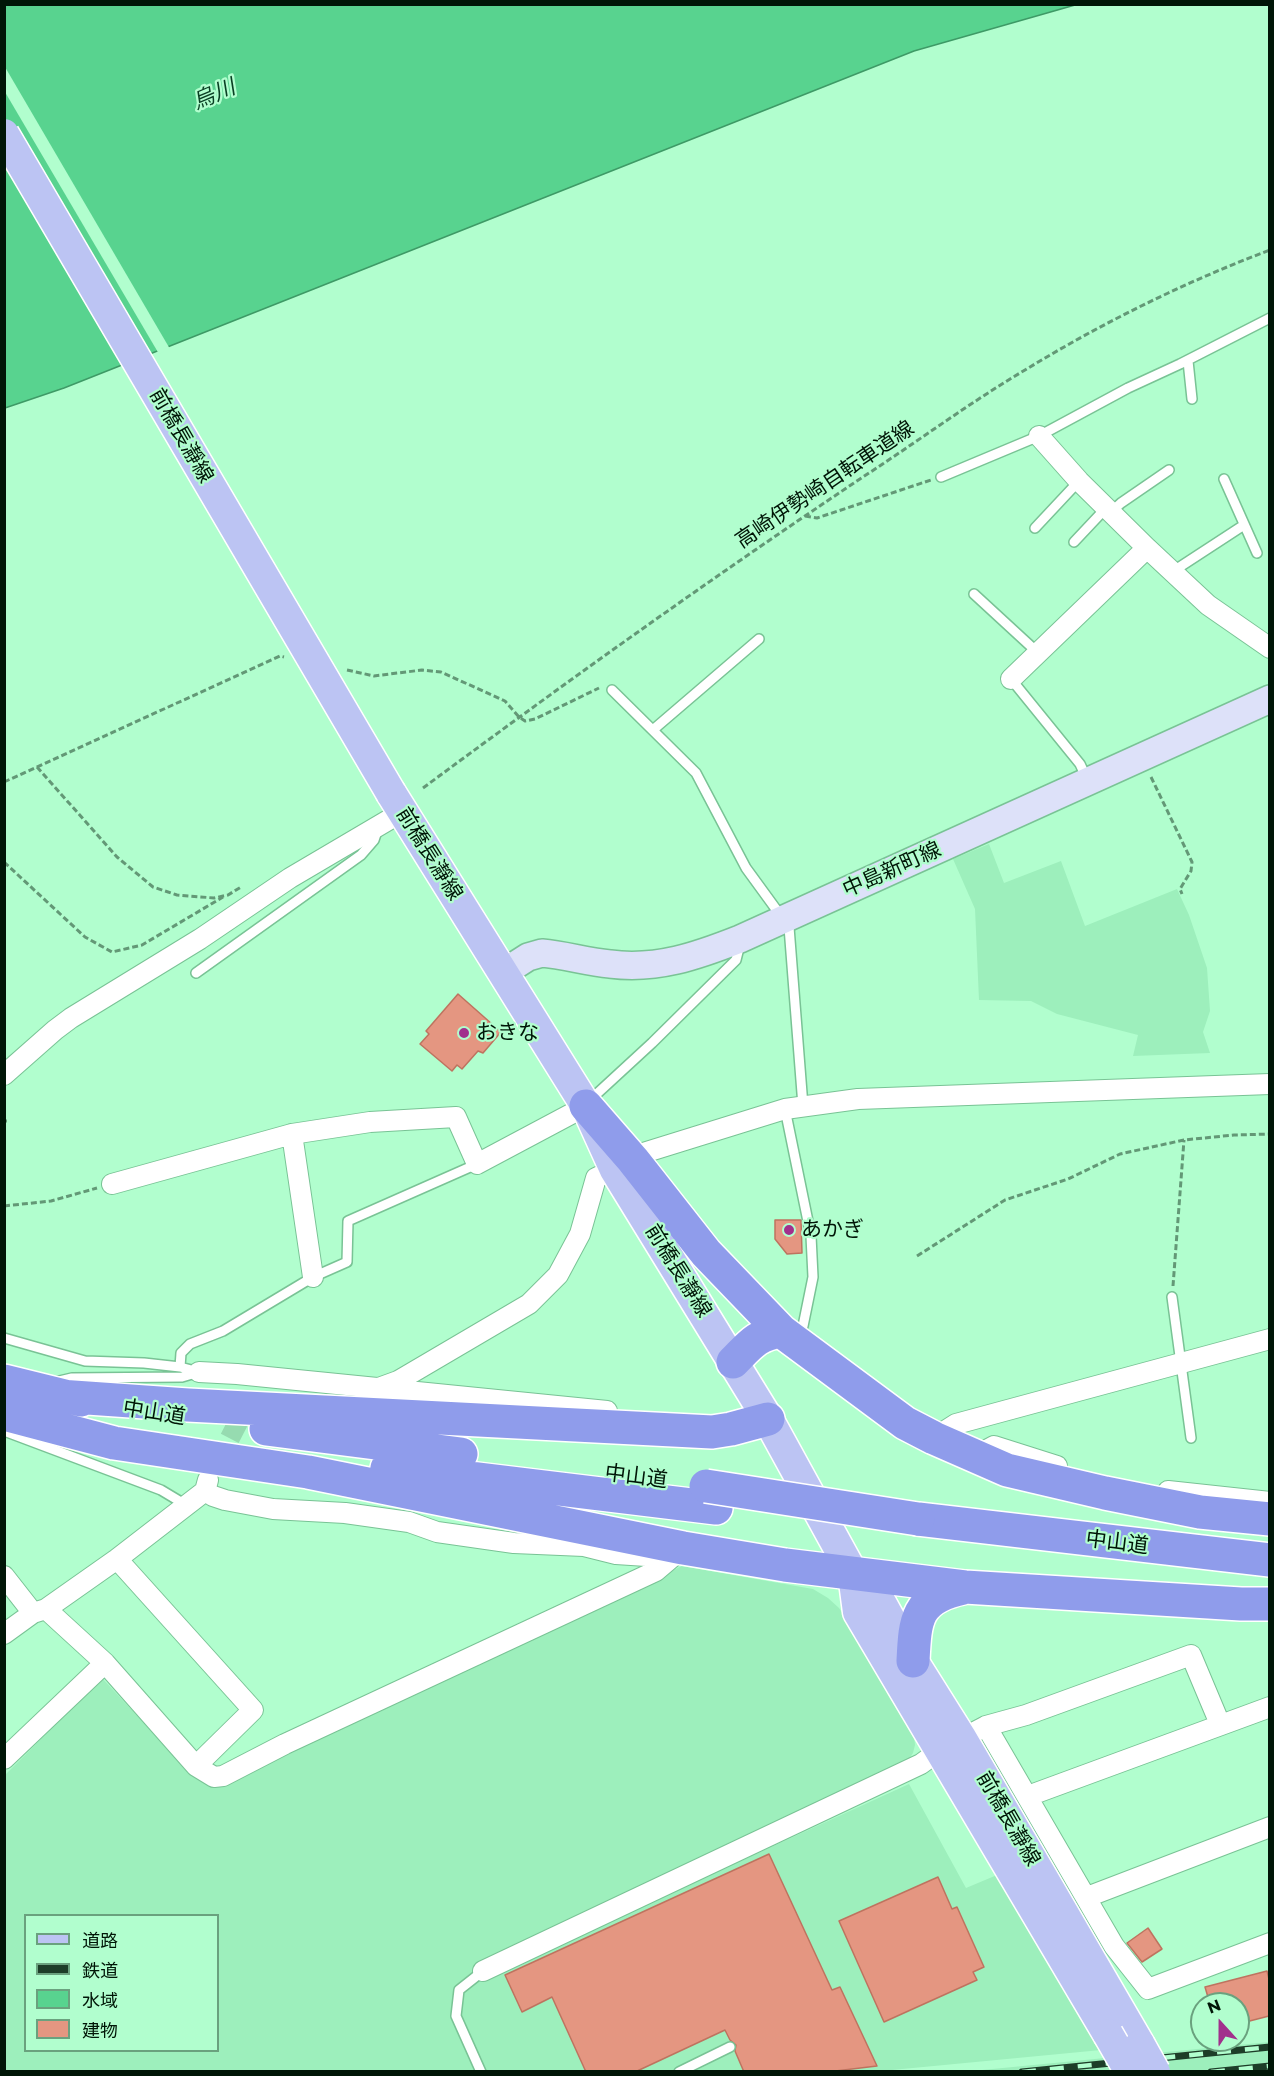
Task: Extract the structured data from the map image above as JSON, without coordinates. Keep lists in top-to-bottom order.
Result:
{
  "streets": {
    "highway": ["中山道"],
    "main road": ["前橋長瀞線", "中島新町線"],
    "path": ["高崎伊勢崎自転車道線"]
  },
  "crossings": [
    ["前橋長瀞線", "中島新町線"]
  ],
  "water": ["烏川"],
  "places": ["おきな", "あかぎ"],
  "legend": [
    "道路",
    "鉄道",
    "水域",
    "建物"
  ],
  "north": "top"
}
